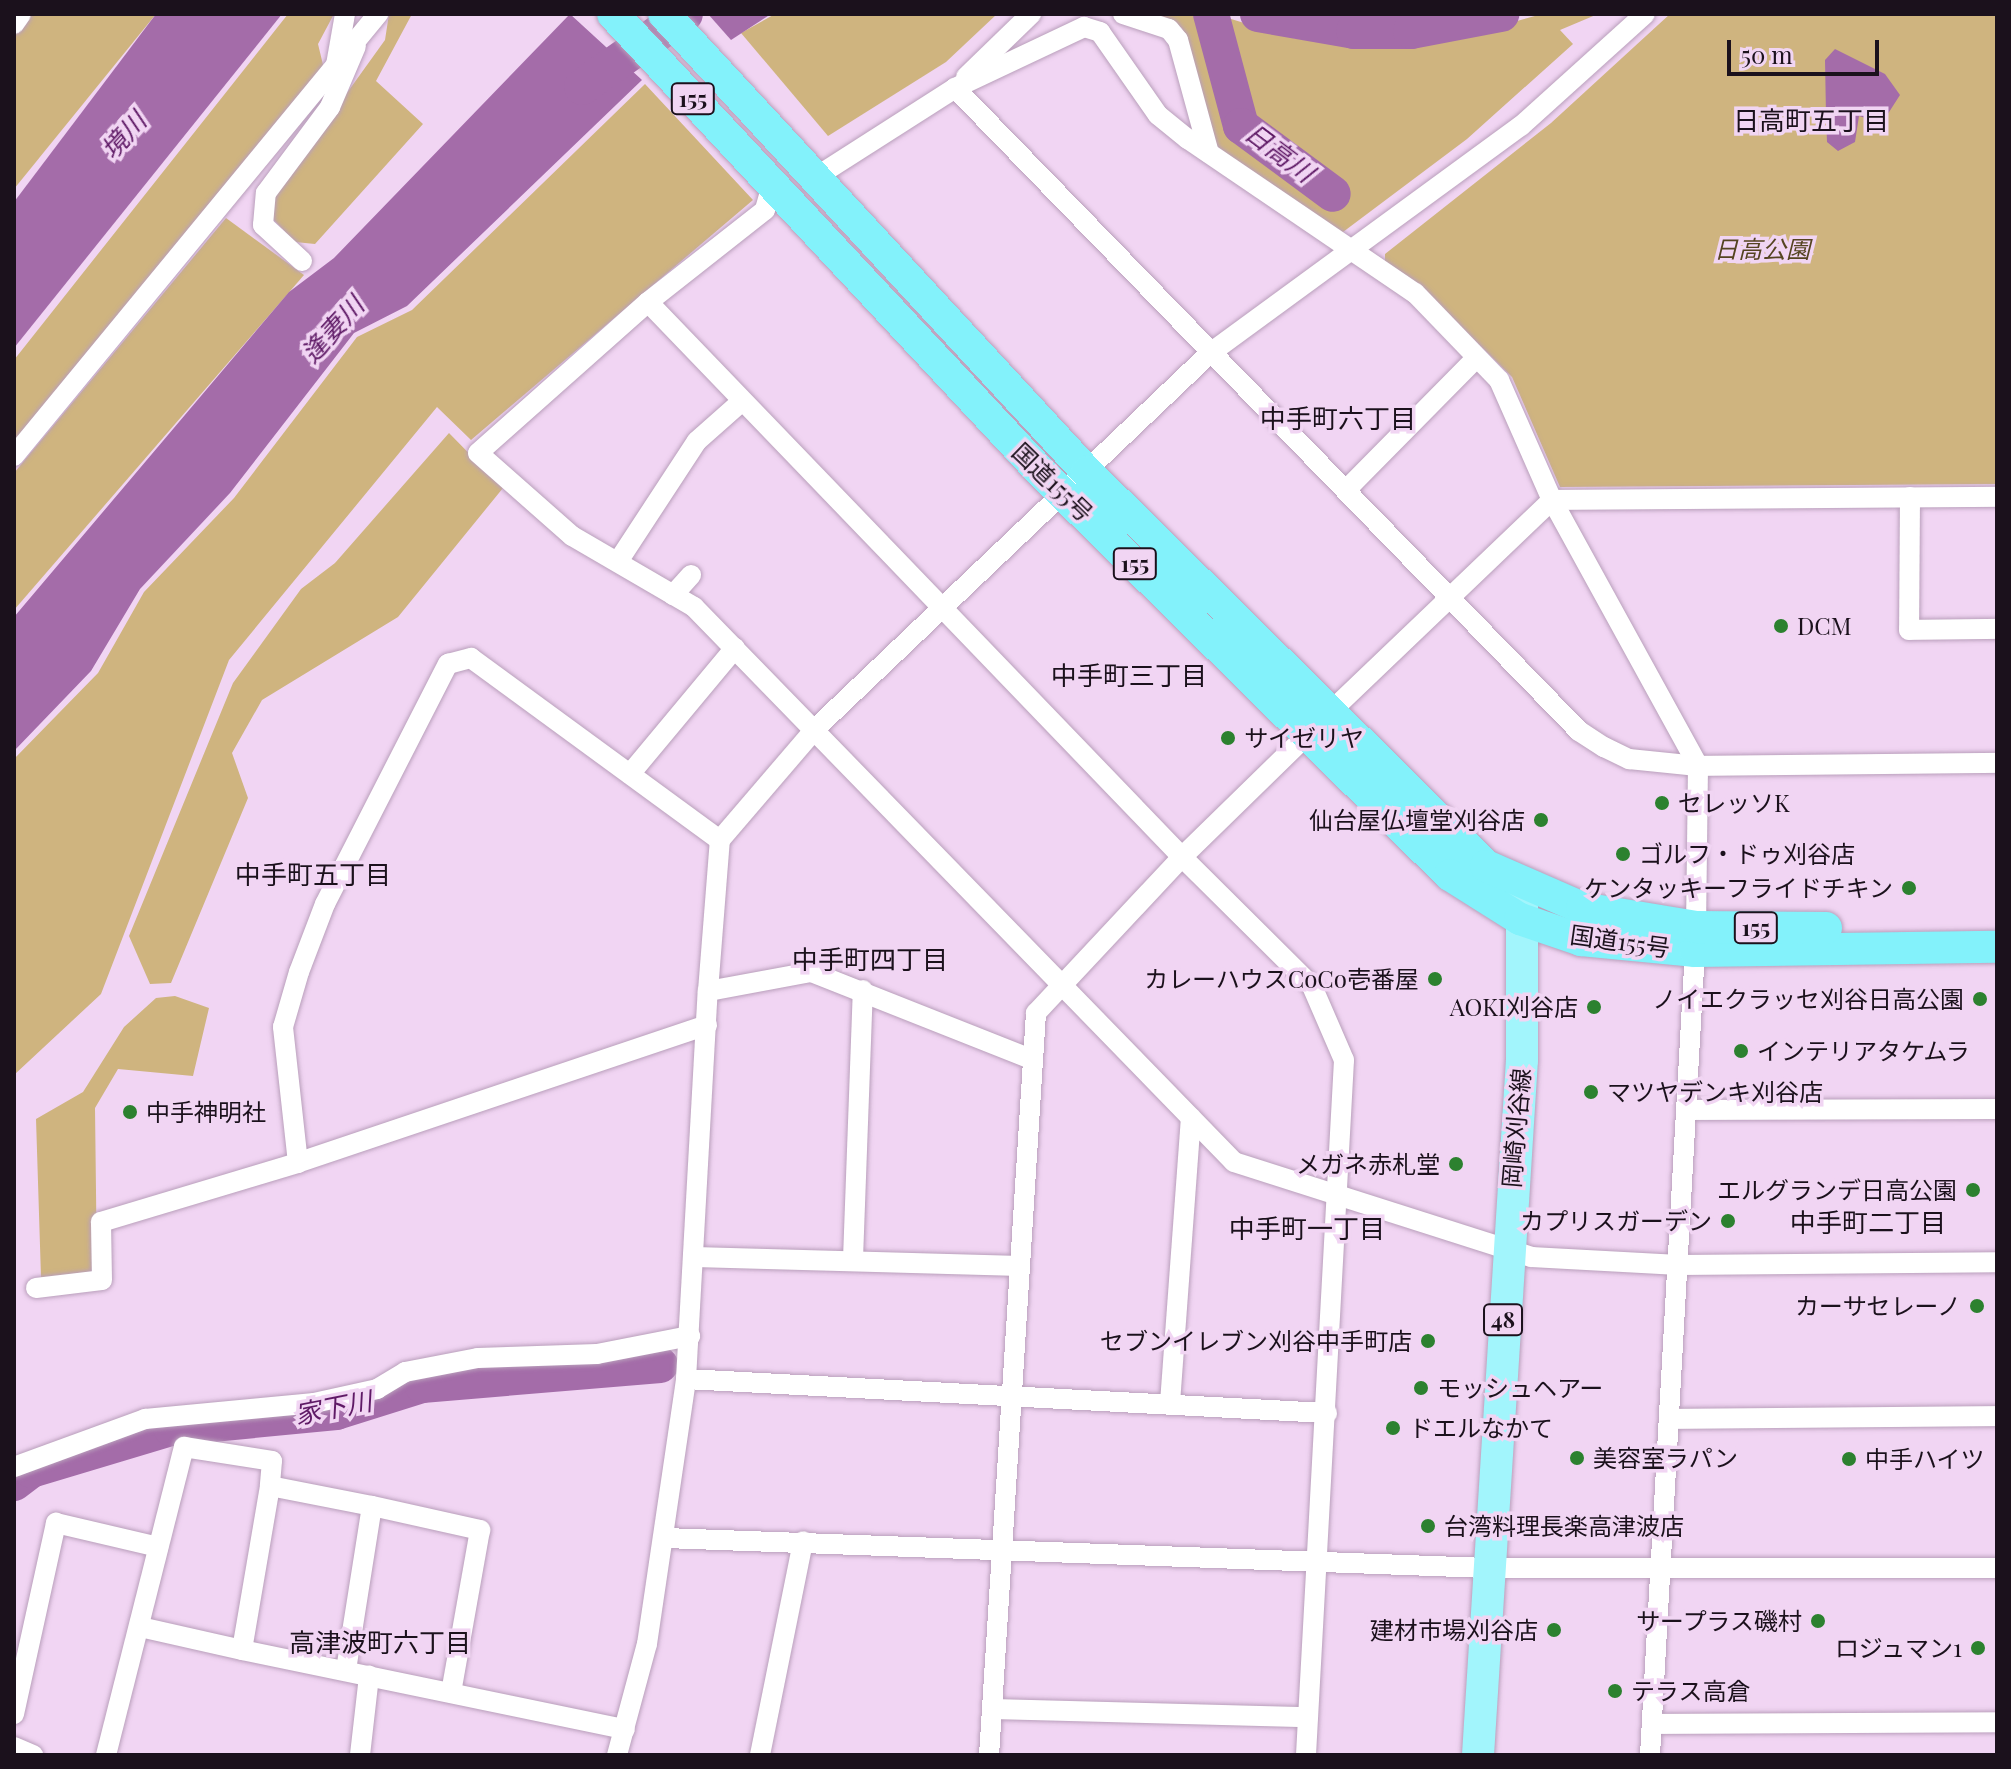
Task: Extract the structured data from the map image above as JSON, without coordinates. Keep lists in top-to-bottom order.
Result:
{
  "streets": {
    "highway": ["155", "国道155号"],
    "main road": ["岡崎刈谷線", "48"]
  },
  "crossings": [
    ["国道155号", "岡崎刈谷線"]
  ],
  "districts": [
    "日高町五丁目",
    "中手町六丁目",
    "中手町三丁目",
    "中手町五丁目",
    "中手町四丁目",
    "中手町二丁目",
    "中手町一丁目",
    "高津波町六丁目"
  ],
  "water": [
    "境川",
    "日高川",
    "逢妻川",
    "家下川"
  ],
  "parks": ["日高公園"],
  "places": [
    "DCM",
    "サイゼリヤ",
    "セレッソK",
    "仙台屋仏壇堂刈谷店",
    "ゴルフ・ドゥ刈谷店",
    "ケンタッキーフライドチキン",
    "カレーハウスCoCo壱番屋",
    "ノイエクラッセ刈谷日高公園",
    "AOKI刈谷店",
    "インテリアタケムラ",
    "マツヤデンキ刈谷店",
    "中手神明社",
    "メガネ赤札堂",
    "エルグランデ日高公園",
    "カプリスガーデン",
    "カーサセレーノ",
    "セブンイレブン刈谷中手町店",
    "モッシュヘアー",
    "ドエルなかて",
    "美容室ラパン",
    "中手ハイツ",
    "台湾料理長楽高津波店",
    "サープラス磯村",
    "建材市場刈谷店",
    "ロジュマン1",
    "テラス高倉"
  ],
  "scale_bar": "50 m"
}
